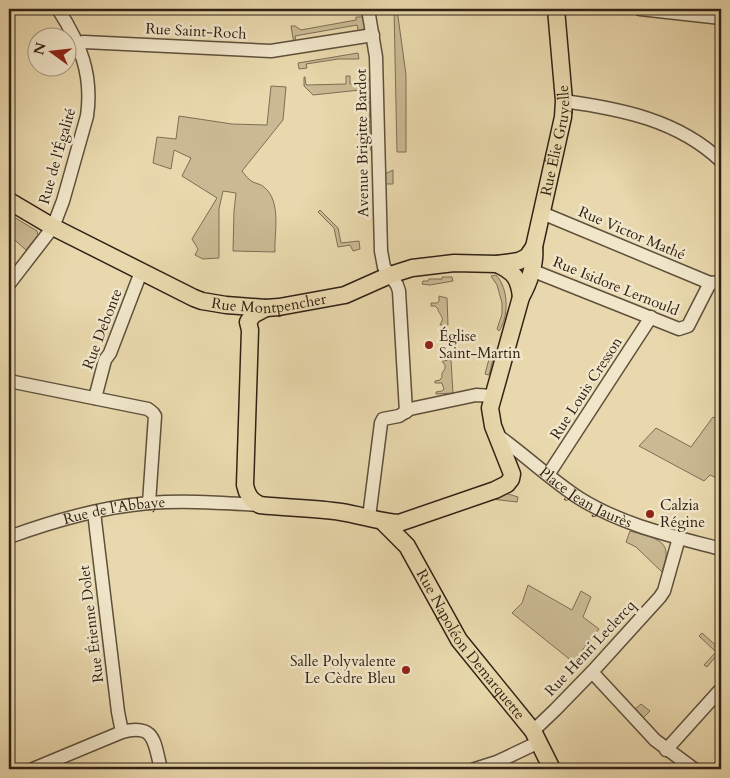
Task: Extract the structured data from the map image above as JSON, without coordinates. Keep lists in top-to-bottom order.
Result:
{
  "streets": {
    "main road": [
      "Rue Élie Gruyelle",
      "Rue Montpencher",
      "Rue de l'Abbaye",
      "Rue Napoléon Demarquette"
    ],
    "street": [
      "Rue Saint-Roch",
      "Avenue Brigitte Bardot",
      "Rue de l'Égalité",
      "Rue Victor Mathé",
      "Rue Isidore Lernould",
      "Rue Debonte",
      "Rue Louis Cresson",
      "Place Jean Jaurès",
      "Rue Étienne Dolet",
      "Rue Henri Leclercq"
    ]
  },
  "crossings": [
    ["Rue Saint-Roch", "Avenue Brigitte Bardot"],
    ["Rue Saint-Roch", "Rue de l'Égalité"],
    ["Rue Élie Gruyelle", "Rue Victor Mathé"],
    ["Rue Élie Gruyelle", "Rue Isidore Lernould"],
    ["Rue Élie Gruyelle", "Rue Montpencher"],
    ["Avenue Brigitte Bardot", "Rue Montpencher"],
    ["Rue de l'Égalité", "Rue Montpencher"],
    ["Rue Victor Mathé", "Rue Isidore Lernould"],
    ["Rue Isidore Lernould", "Rue Louis Cresson"],
    ["Rue Montpencher", "Rue Debonte"],
    ["Rue Louis Cresson", "Place Jean Jaurès"],
    ["Place Jean Jaurès", "Rue de l'Abbaye"],
    ["Place Jean Jaurès", "Rue Henri Leclercq"],
    ["Rue de l'Abbaye", "Rue Étienne Dolet"],
    ["Rue de l'Abbaye", "Rue Napoléon Demarquette"],
    ["Rue Napoléon Demarquette", "Rue Henri Leclercq"]
  ],
  "places": ["Église Saint-Martin", "Calzia Régine", "Salle Polyvalente Le Cèdre Bleu"],
  "north": "left"
}
